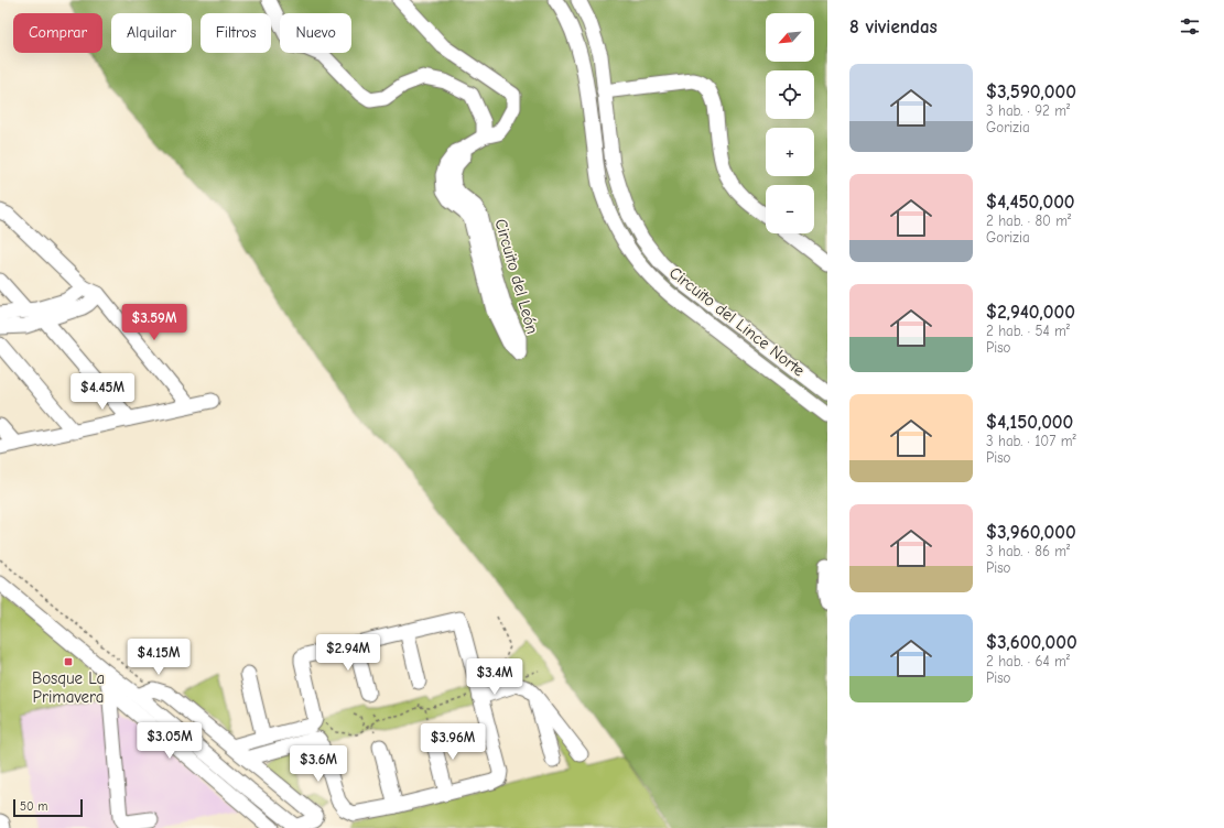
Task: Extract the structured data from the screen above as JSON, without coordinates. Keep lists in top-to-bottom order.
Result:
{
  "streets": {
    "street": ["Circuito del León", "Circuito del Lince Norte"]
  },
  "places": {
    "transit": ["Bosque La Primavera"]
  },
  "scale_bar": "50 m",
  "north": "bottom left",
  "page": {
    "heading": "8 viviendas",
    "map_buttons": ["+", "−"],
    "chip": [
      "Comprar",
      "Alquilar",
      "Filtros",
      "Nuevo"
    ],
    "list": [
      {
        "name": "$3,590,000",
        "note": "3 hab. · 92 m² · Gorizia"
      },
      {
        "name": "$4,450,000",
        "note": "2 hab. · 80 m² · Gorizia"
      },
      {
        "name": "$2,940,000",
        "note": "2 hab. · 54 m² · Piso"
      },
      {
        "name": "$4,150,000",
        "note": "3 hab. · 107 m² · Piso"
      },
      {
        "name": "$3,960,000",
        "note": "3 hab. · 86 m² · Piso"
      },
      {
        "name": "$3,600,000",
        "note": "2 hab. · 64 m² · Piso"
      }
    ],
    "price": [
      "$3.59M",
      "$4.45M",
      "$2.94M",
      "$4.15M",
      "$3.4M",
      "$3.05M",
      "$3.96M",
      "$3.6M"
    ],
    "scale": "50 m"
  }
}
